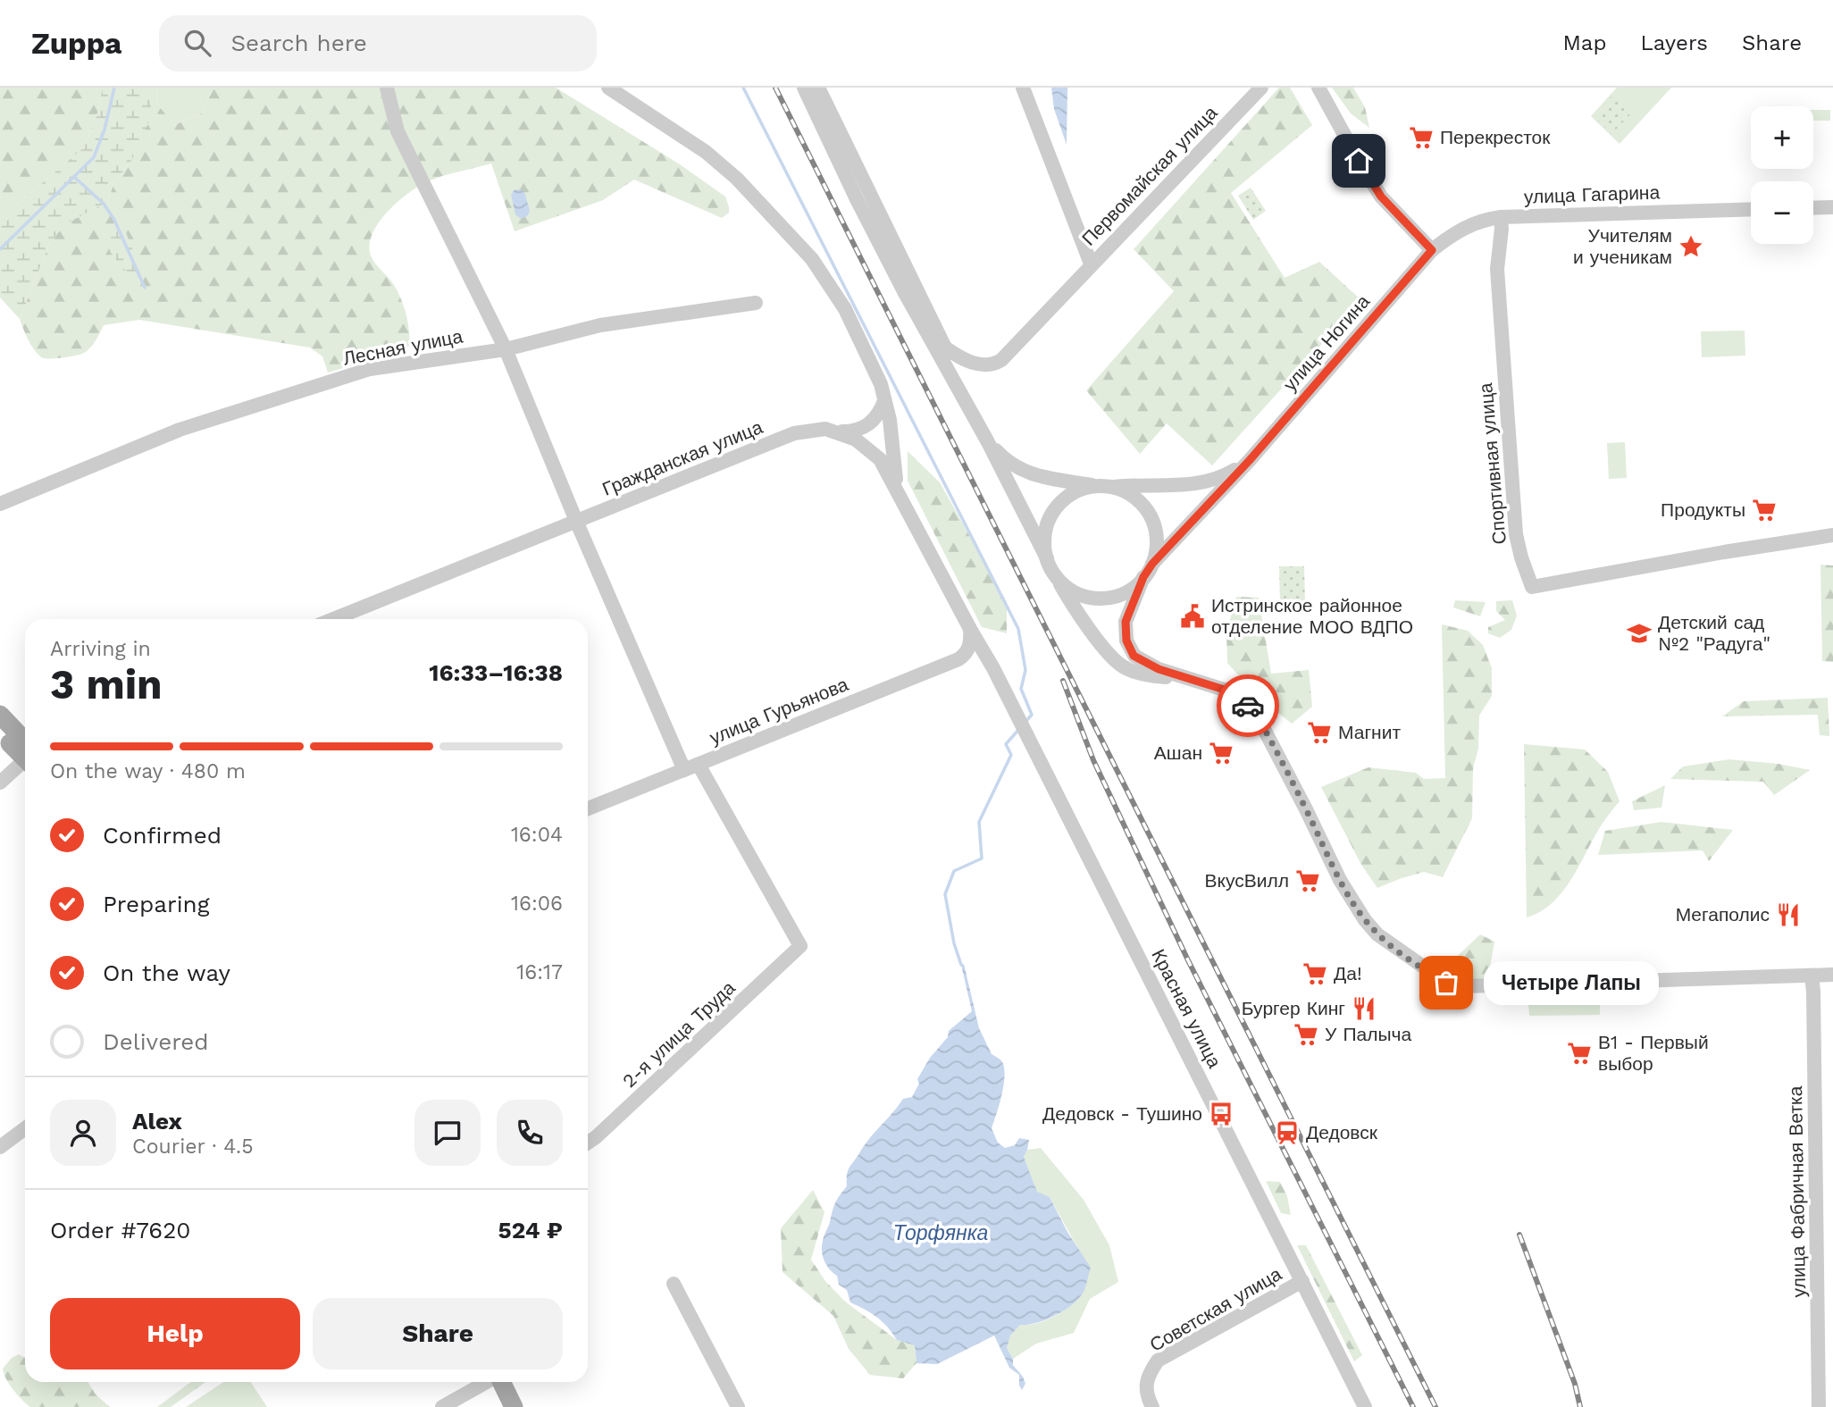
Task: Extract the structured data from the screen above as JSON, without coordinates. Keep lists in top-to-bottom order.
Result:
{
  "streets": {
    "street": [
      "Первомайская улица",
      "улица Гагарина",
      "улица Ногина",
      "Лесная улица",
      "Гражданская улица",
      "Спортивная улица",
      "улица Гурьянова",
      "Красная улица",
      "2-я улица Труда",
      "улица Фабричная Ветка",
      "Советская улица"
    ]
  },
  "crossings": [
    ["улица Гагарина", "улица Ногина"],
    ["улица Гагарина", "Спортивная улица"],
    ["Гражданская улица", "улица Гурьянова"],
    ["Гражданская улица", "Красная улица"],
    ["улица Гурьянова", "Красная улица"],
    ["улица Гурьянова", "2-я улица Труда"],
    ["Красная улица", "Советская улица"]
  ],
  "water": ["Торфянка"],
  "places": {
    "supermarket": [
      "Перекресток",
      "Продукты",
      "Магнит",
      "Ашан",
      "ВкусВилл",
      "Да!",
      "У Палыча",
      "В1 - Первый выбор"
    ],
    "place": ["Учителям и ученикам"],
    "public building": ["Истринское районное отделение МОО ВДПО"],
    "school or university": ["Детский сад №2 \"Радуга\""],
    "restaurant": ["Мегаполис", "Бургер Кинг"],
    "other": ["Четыре Лапы"],
    "bus stop": ["Дедовск - Тушино"],
    "station": ["Дедовск"]
  },
  "page": {
    "header": "Zuppa",
    "search": "Search here",
    "nav": ["Map", "Layers", "Share"],
    "map_buttons": ["+", "−"],
    "heading": ["3 min", "Arriving in", "16:33–16:38"],
    "panel": [
      "Alex",
      "Courier · 4.5",
      "Order #7620",
      "524 ₽"
    ],
    "bar": "On the way · 480 m",
    "list": [
      ["Confirmed", "16:04"],
      ["Preparing", "16:06"],
      ["On the way", "16:17"],
      "Delivered"
    ],
    "bubble": "Четыре Лапы",
    "buttons": ["Help", "Share"]
  }
}
